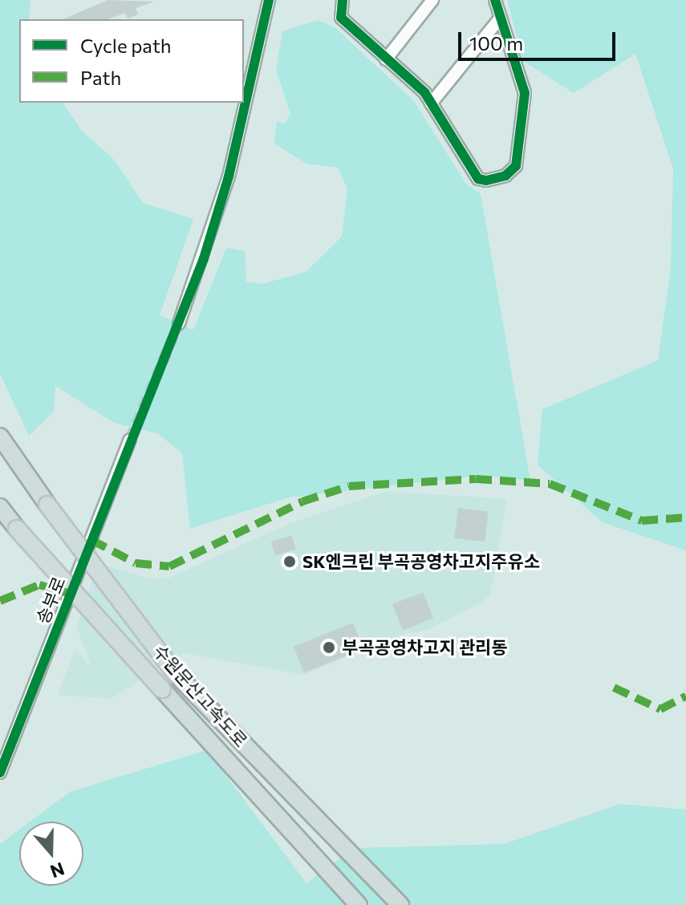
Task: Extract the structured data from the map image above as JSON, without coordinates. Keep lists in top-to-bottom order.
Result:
{
  "streets": {
    "highway": ["수원문산고속도로"],
    "street": ["송부로"]
  },
  "places": ["SK엔크린 부곡공영차고지주유소", "부곡공영차고지 관리동"],
  "legend": ["Cycle path", "Path"],
  "scale_bar": "100 m",
  "north": "bottom"
}
